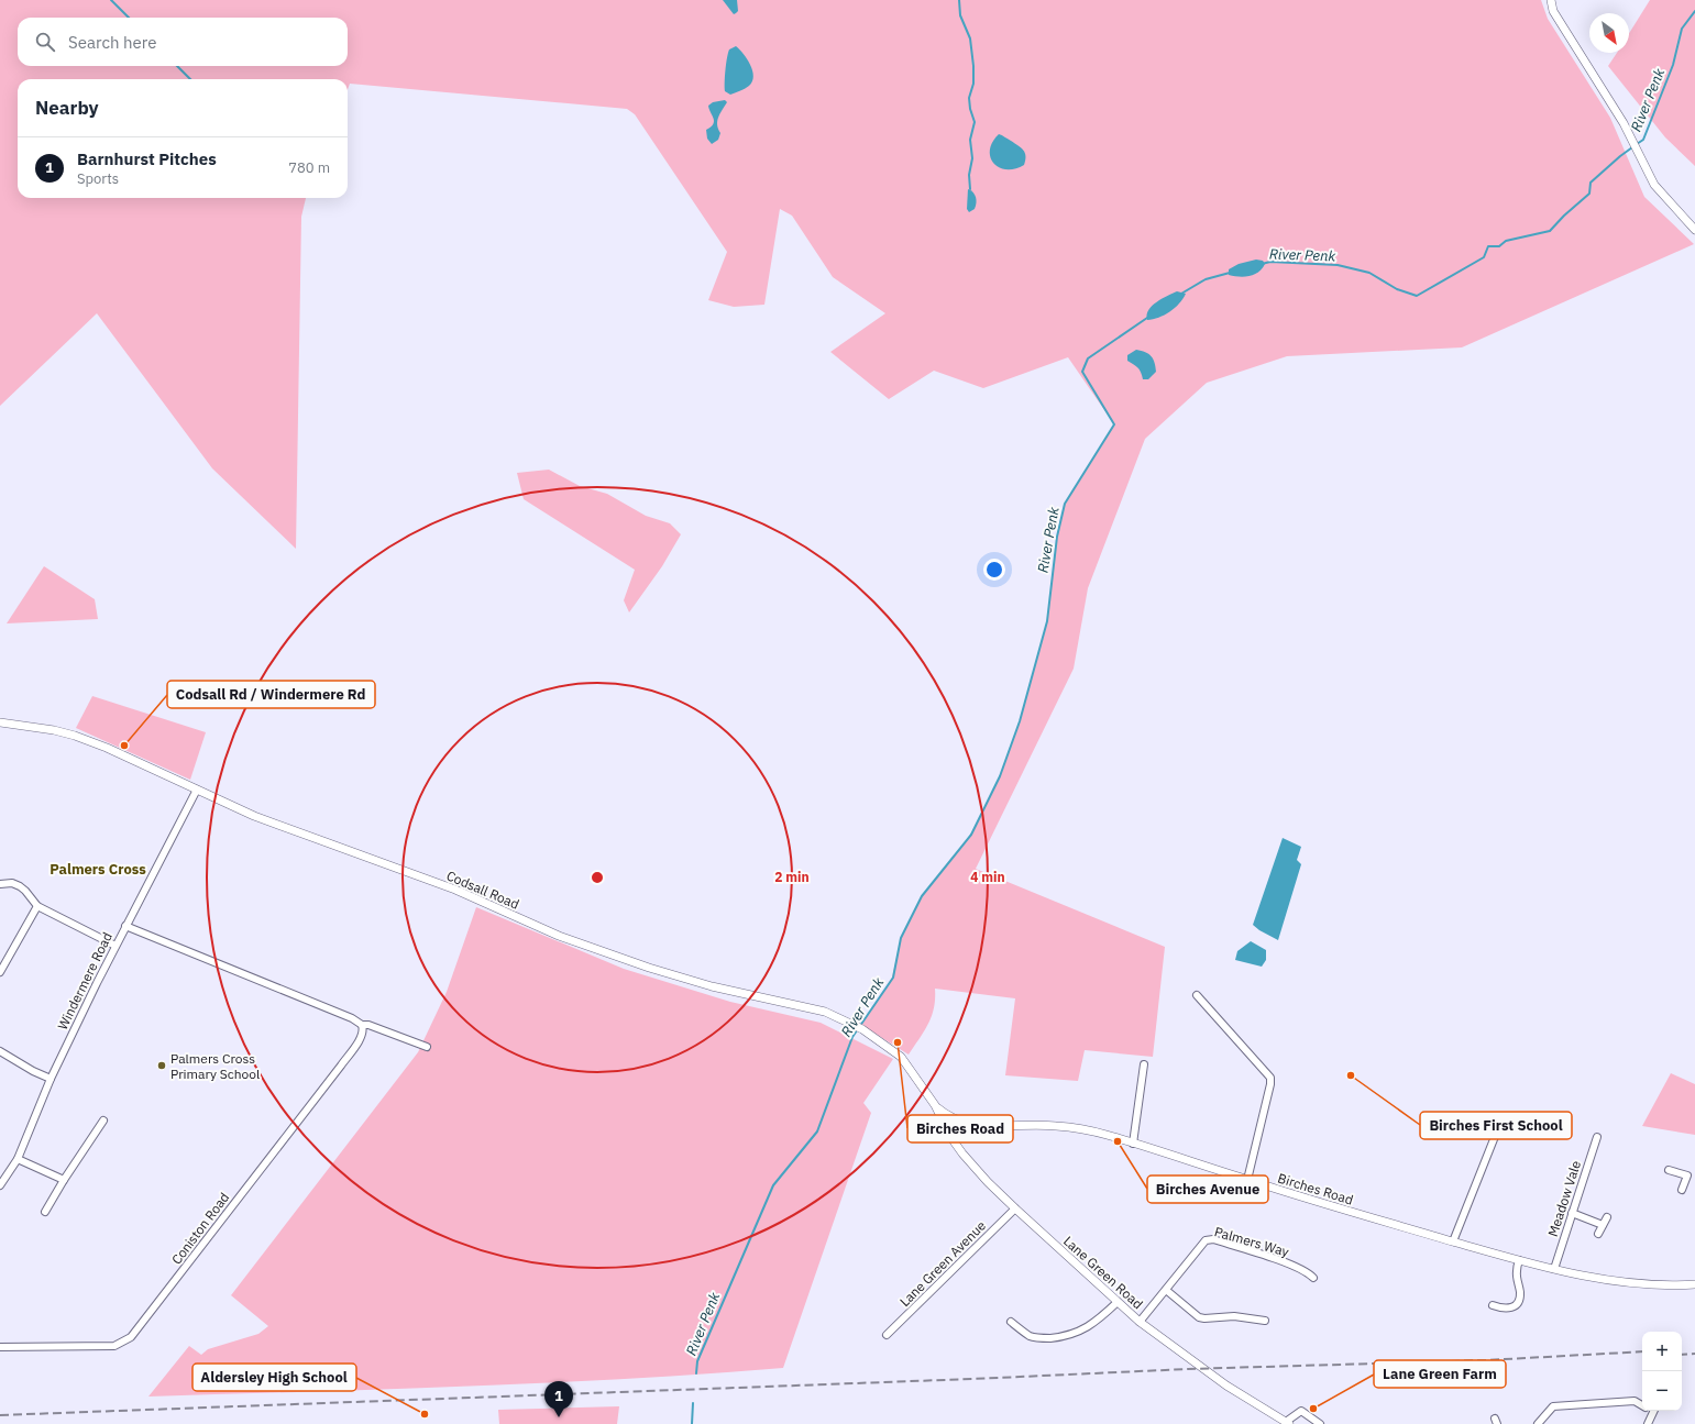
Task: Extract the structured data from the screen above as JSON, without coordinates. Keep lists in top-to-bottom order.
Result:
{
  "streets": {
    "street": [
      "Codsall Road",
      "Windermere Road",
      "Birches Road",
      "Meadow Vale",
      "Coniston Road",
      "Palmers Way",
      "Lane Green Avenue",
      "Lane Green Road"
    ]
  },
  "crossings": [
    ["Codsall Road", "Windermere Road"],
    ["Codsall Road", "Birches Road"],
    ["Codsall Road", "Lane Green Road"],
    ["Birches Road", "Meadow Vale"],
    ["Birches Road", "Lane Green Road"],
    ["Palmers Way", "Lane Green Road"],
    ["Lane Green Avenue", "Lane Green Road"]
  ],
  "districts": ["Palmers Cross"],
  "water": ["River Penk"],
  "places": [
    "Codsall Rd / Windermere Rd",
    "Birches Road",
    "Palmers Cross Primary School",
    "Birches First School",
    "Birches Avenue",
    "Lane Green Farm",
    "Aldersley High School"
  ],
  "north": "bottom right",
  "page": {
    "search": "Search here",
    "heading": "Nearby",
    "list": [
      {
        "mark": "1",
        "name": "Barnhurst Pitches",
        "note": "Sports",
        "value": "780 m"
      }
    ],
    "map_buttons": ["+", "−"],
    "pins": "1"
  },
  "rings": ["2 min", "4 min"]
}
